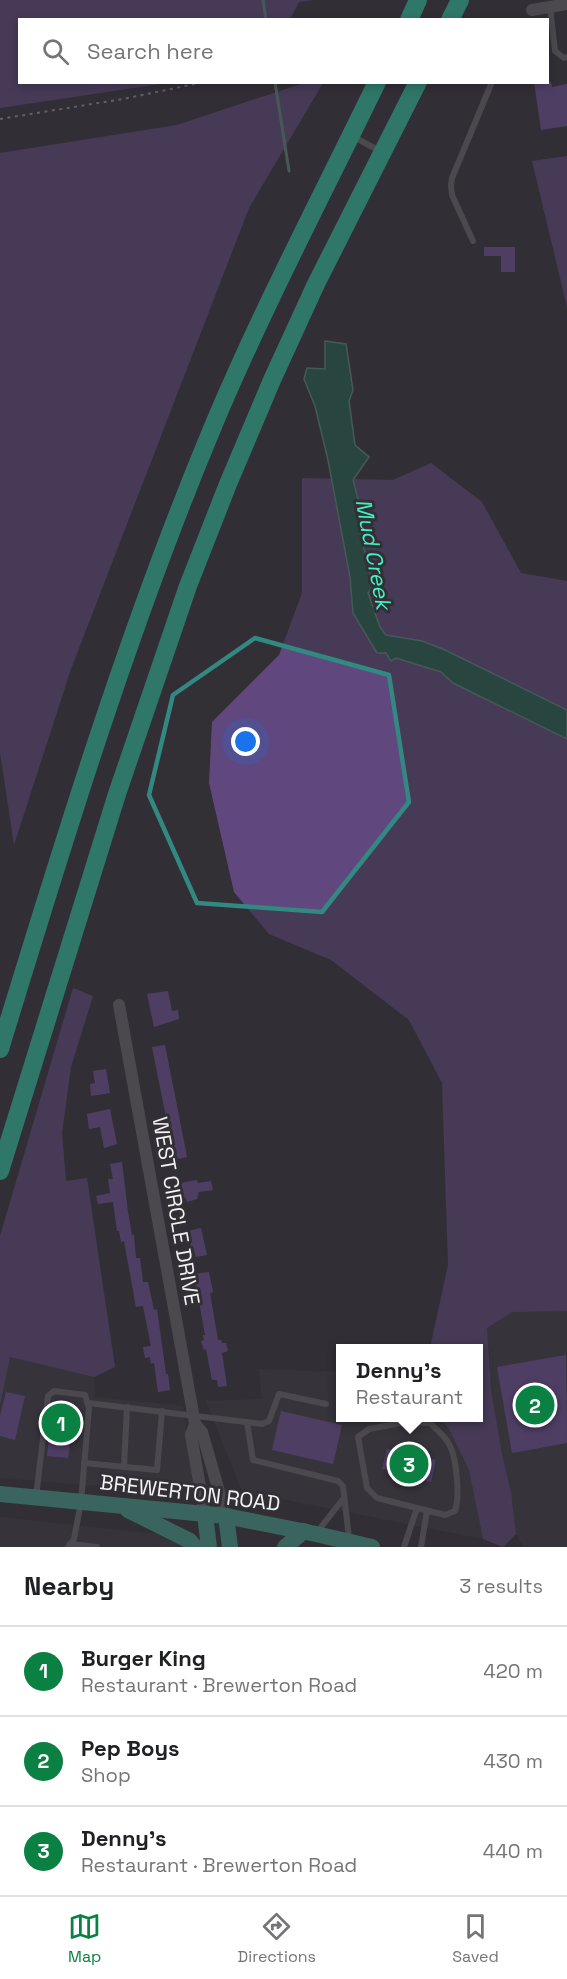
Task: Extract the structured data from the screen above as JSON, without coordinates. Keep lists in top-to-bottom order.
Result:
{
  "streets": {
    "main road": ["BREWERTON ROAD"],
    "street": ["WEST CIRCLE DRIVE"]
  },
  "crossings": [
    ["WEST CIRCLE DRIVE", "BREWERTON ROAD"]
  ],
  "water": ["Mud Creek"],
  "page": {
    "search": "Search here",
    "popup": ["Denny's", "Restaurant"],
    "pins": ["2", "1", "3"],
    "heading": ["Nearby", "3 results"],
    "list": [
      {
        "mark": "1",
        "name": "Burger King",
        "note": "Restaurant · Brewerton Road",
        "value": "420 m"
      },
      {
        "mark": "2",
        "name": "Pep Boys",
        "note": "Shop",
        "value": "430 m"
      },
      {
        "mark": "3",
        "name": "Denny's",
        "note": "Restaurant · Brewerton Road",
        "value": "440 m"
      }
    ],
    "nav": ["Map", "Directions", "Saved"]
  }
}
